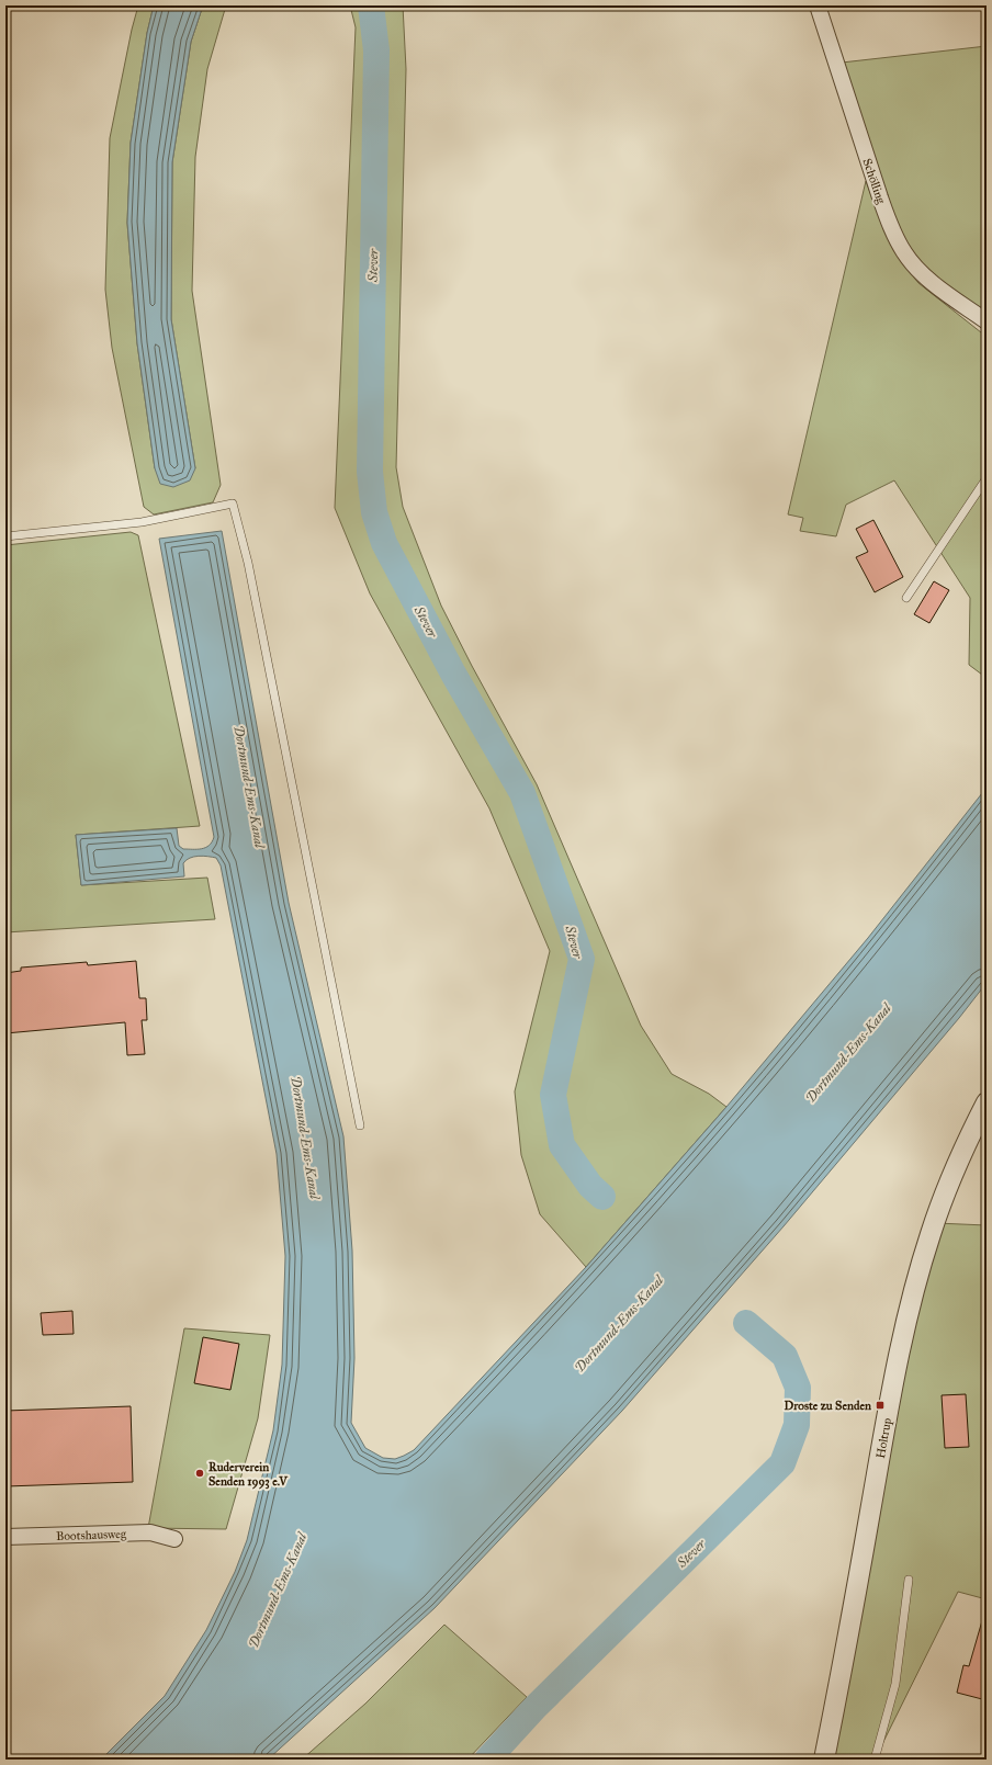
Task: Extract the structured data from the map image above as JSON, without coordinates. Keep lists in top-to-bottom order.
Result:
{
  "streets": {
    "street": ["Schölling", "Holtrup", "Bootshausweg"]
  },
  "water": ["Stever", "Dortmund-Ems-Kanal"],
  "places": {
    "transit": ["Droste zu Senden"],
    "other": ["Ruderverein Senden 1993 e.V"]
  }
}
